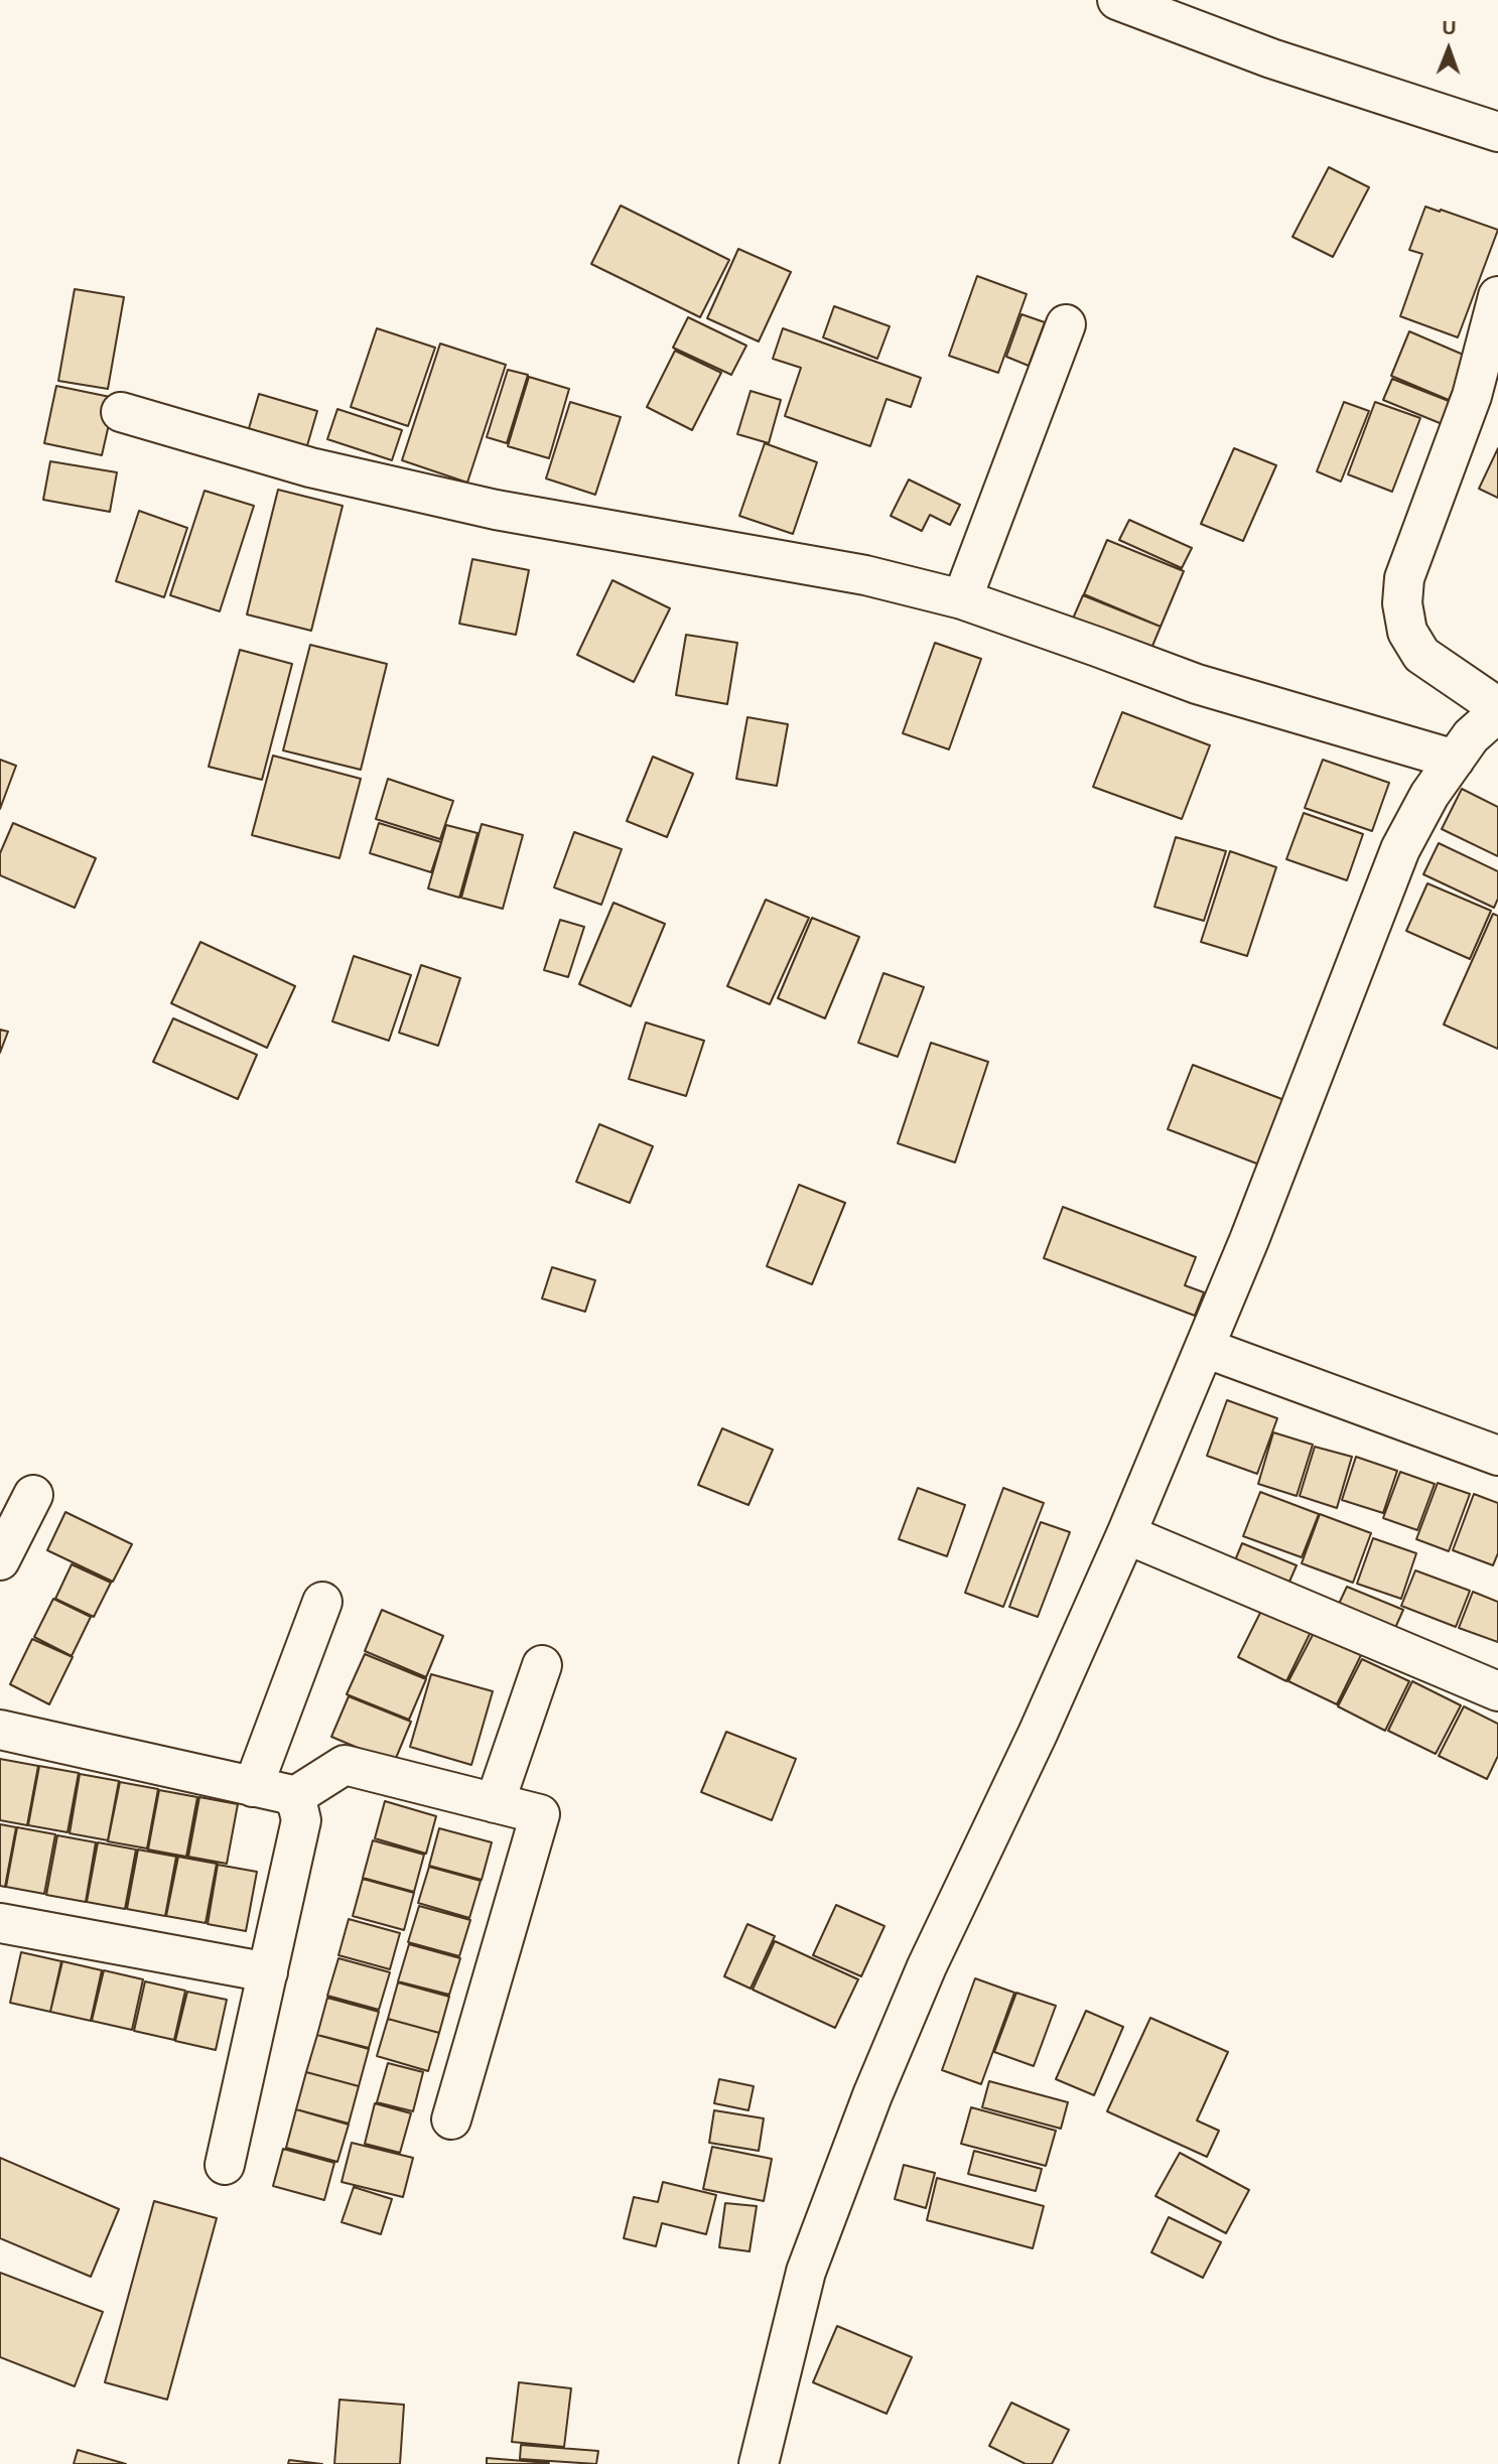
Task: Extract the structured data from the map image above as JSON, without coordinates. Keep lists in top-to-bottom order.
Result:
{
  "north": "top"
}
